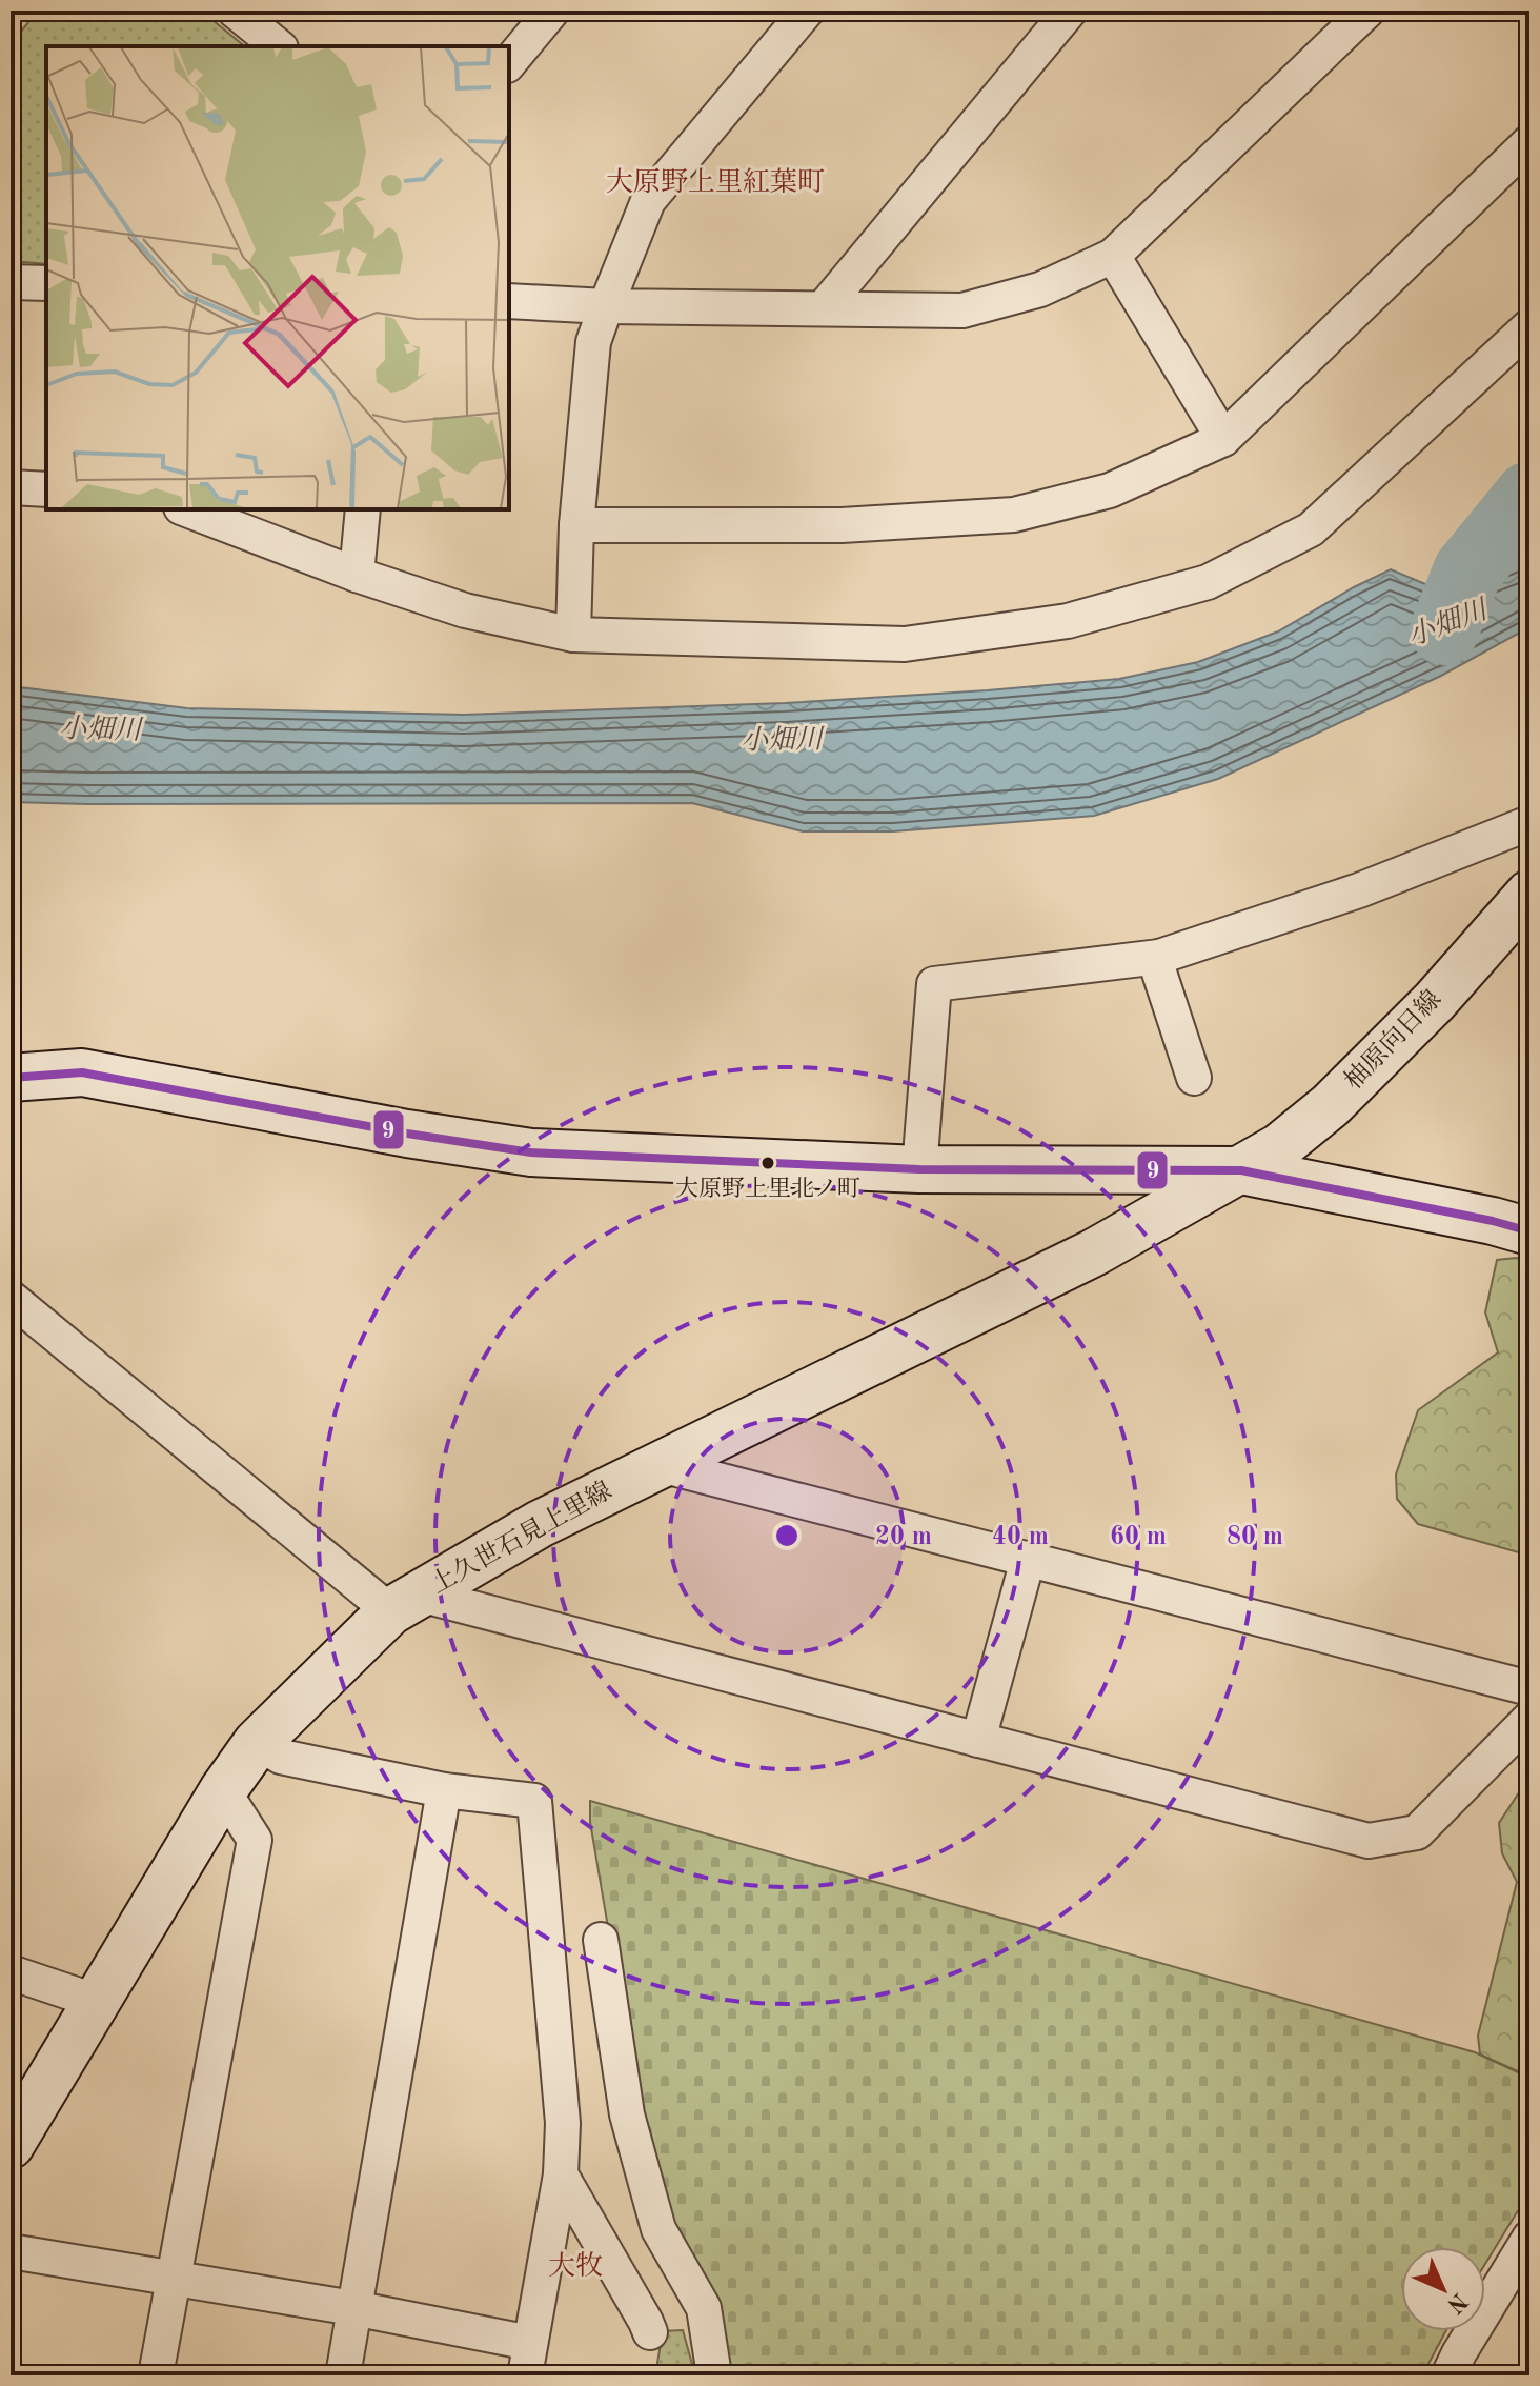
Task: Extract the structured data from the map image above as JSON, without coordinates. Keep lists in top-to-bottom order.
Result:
{
  "streets": {
    "main road": ["柚原向日線", "上久世石見上里線"]
  },
  "crossings": [
    ["柚原向日線", "上久世石見上里線"]
  ],
  "districts": ["大原野上里紅葉町", "大牧"],
  "water": ["小畑川"],
  "places": ["大原野上里北ノ町"],
  "lines": ["transit line 9"],
  "north": "bottom right",
  "rings": [
    "20 m",
    "40 m",
    "60 m",
    "80 m"
  ]
}
